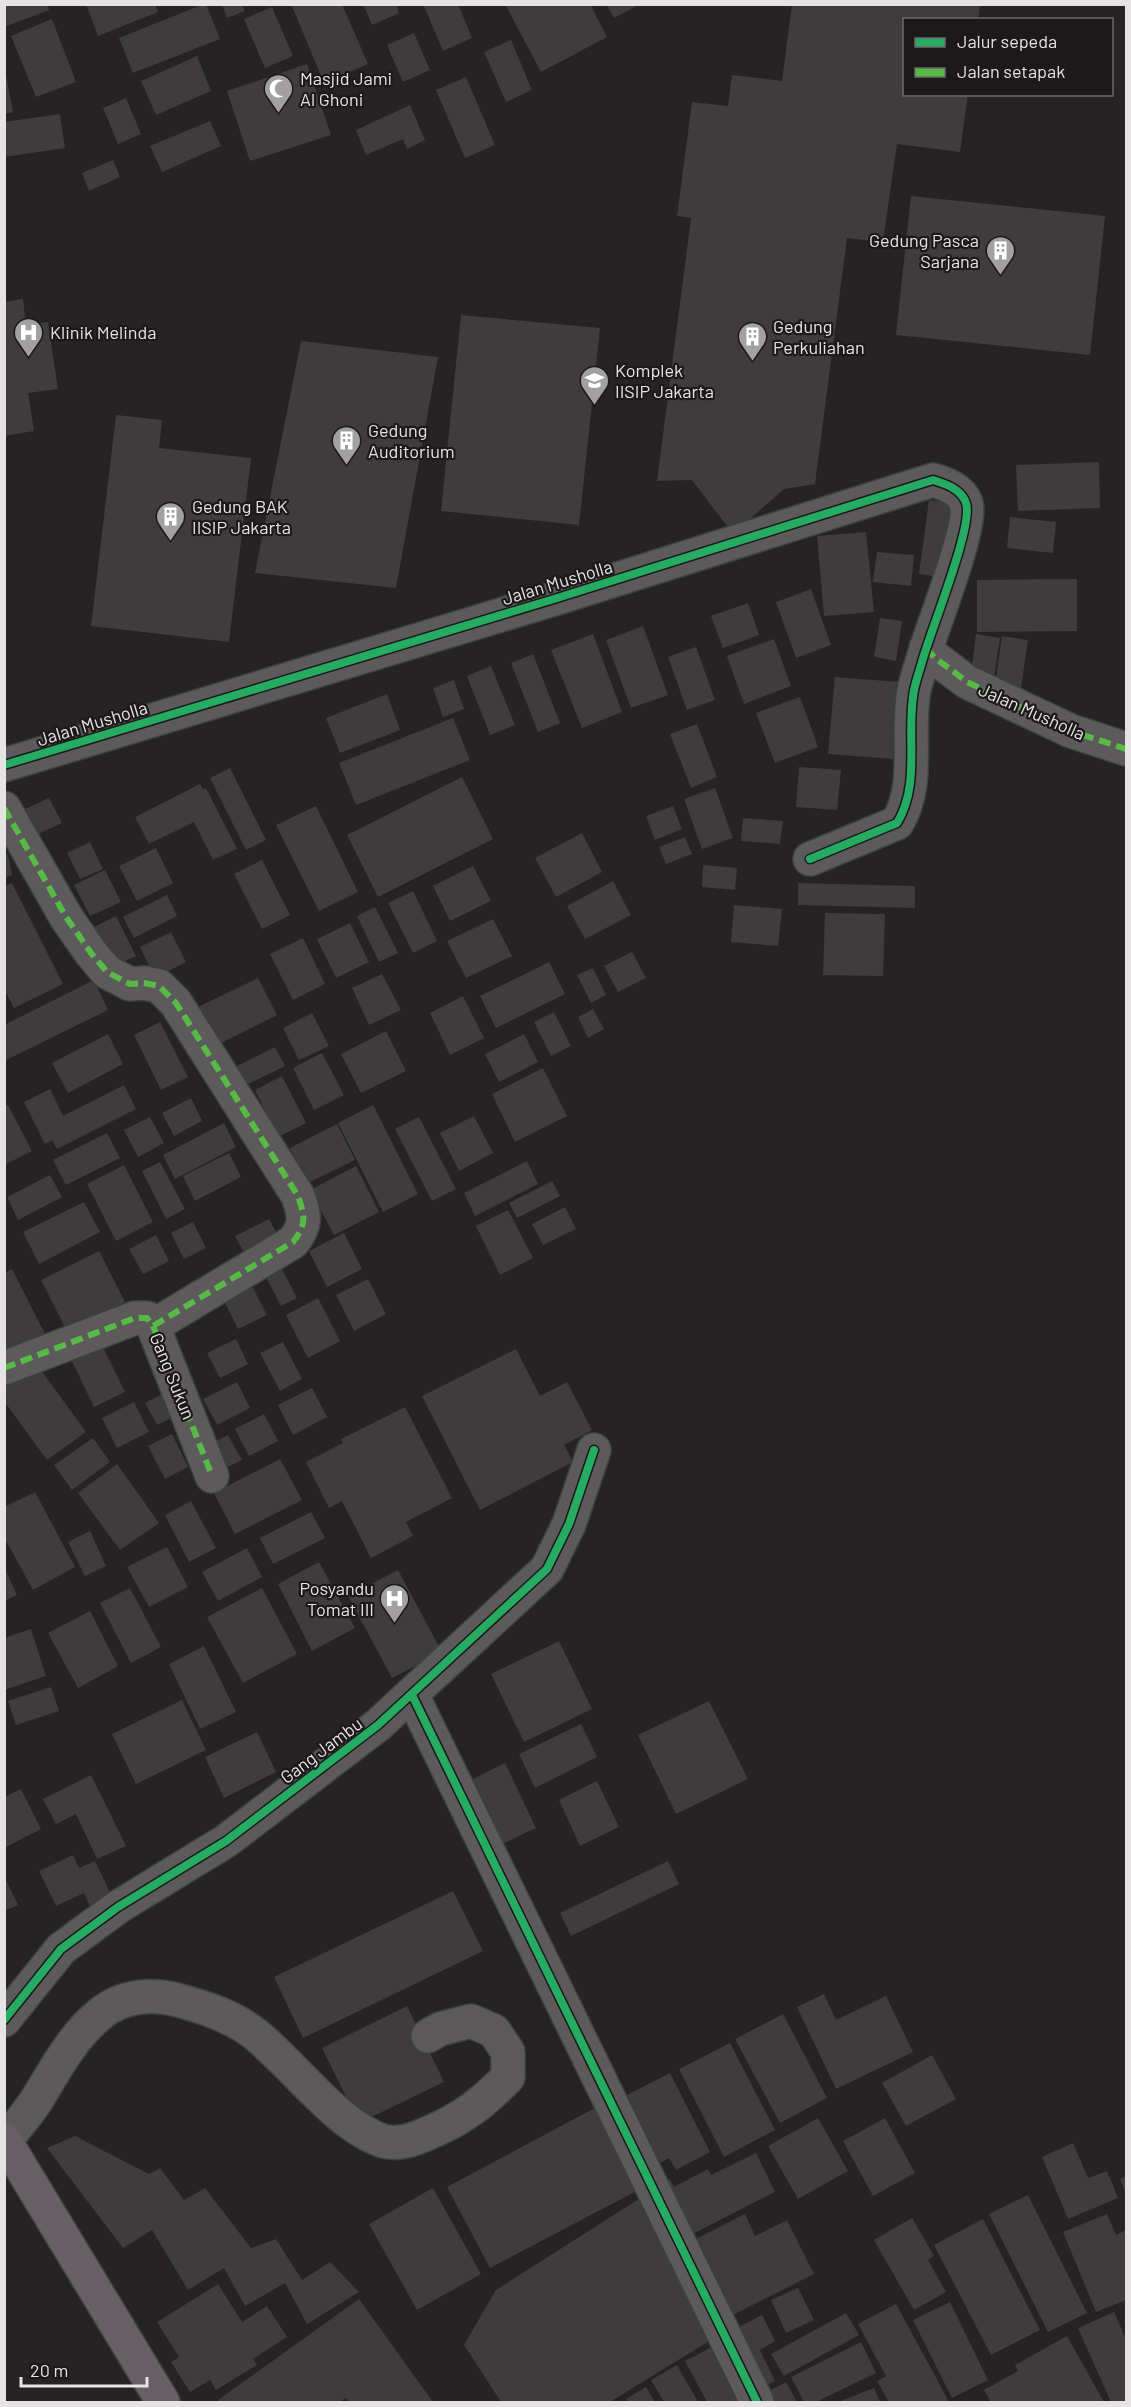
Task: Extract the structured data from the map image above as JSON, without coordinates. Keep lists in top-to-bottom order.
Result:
{
  "streets": {
    "street": ["Jalan Musholla", "Gang Sukun", "Gang Jambu"]
  },
  "places": {
    "mosque": ["Masjid Jami Al Ghoni"],
    "building": [
      "Gedung Pasca Sarjana",
      "Gedung Perkuliahan",
      "Gedung Auditorium",
      "Gedung BAK IISIP Jakarta"
    ],
    "hospital": ["Klinik Melinda", "Posyandu Tomat III"],
    "school or university": ["Komplek IISIP Jakarta"]
  },
  "legend": ["Jalur sepeda", "Jalan setapak"],
  "scale_bar": "20 m"
}
